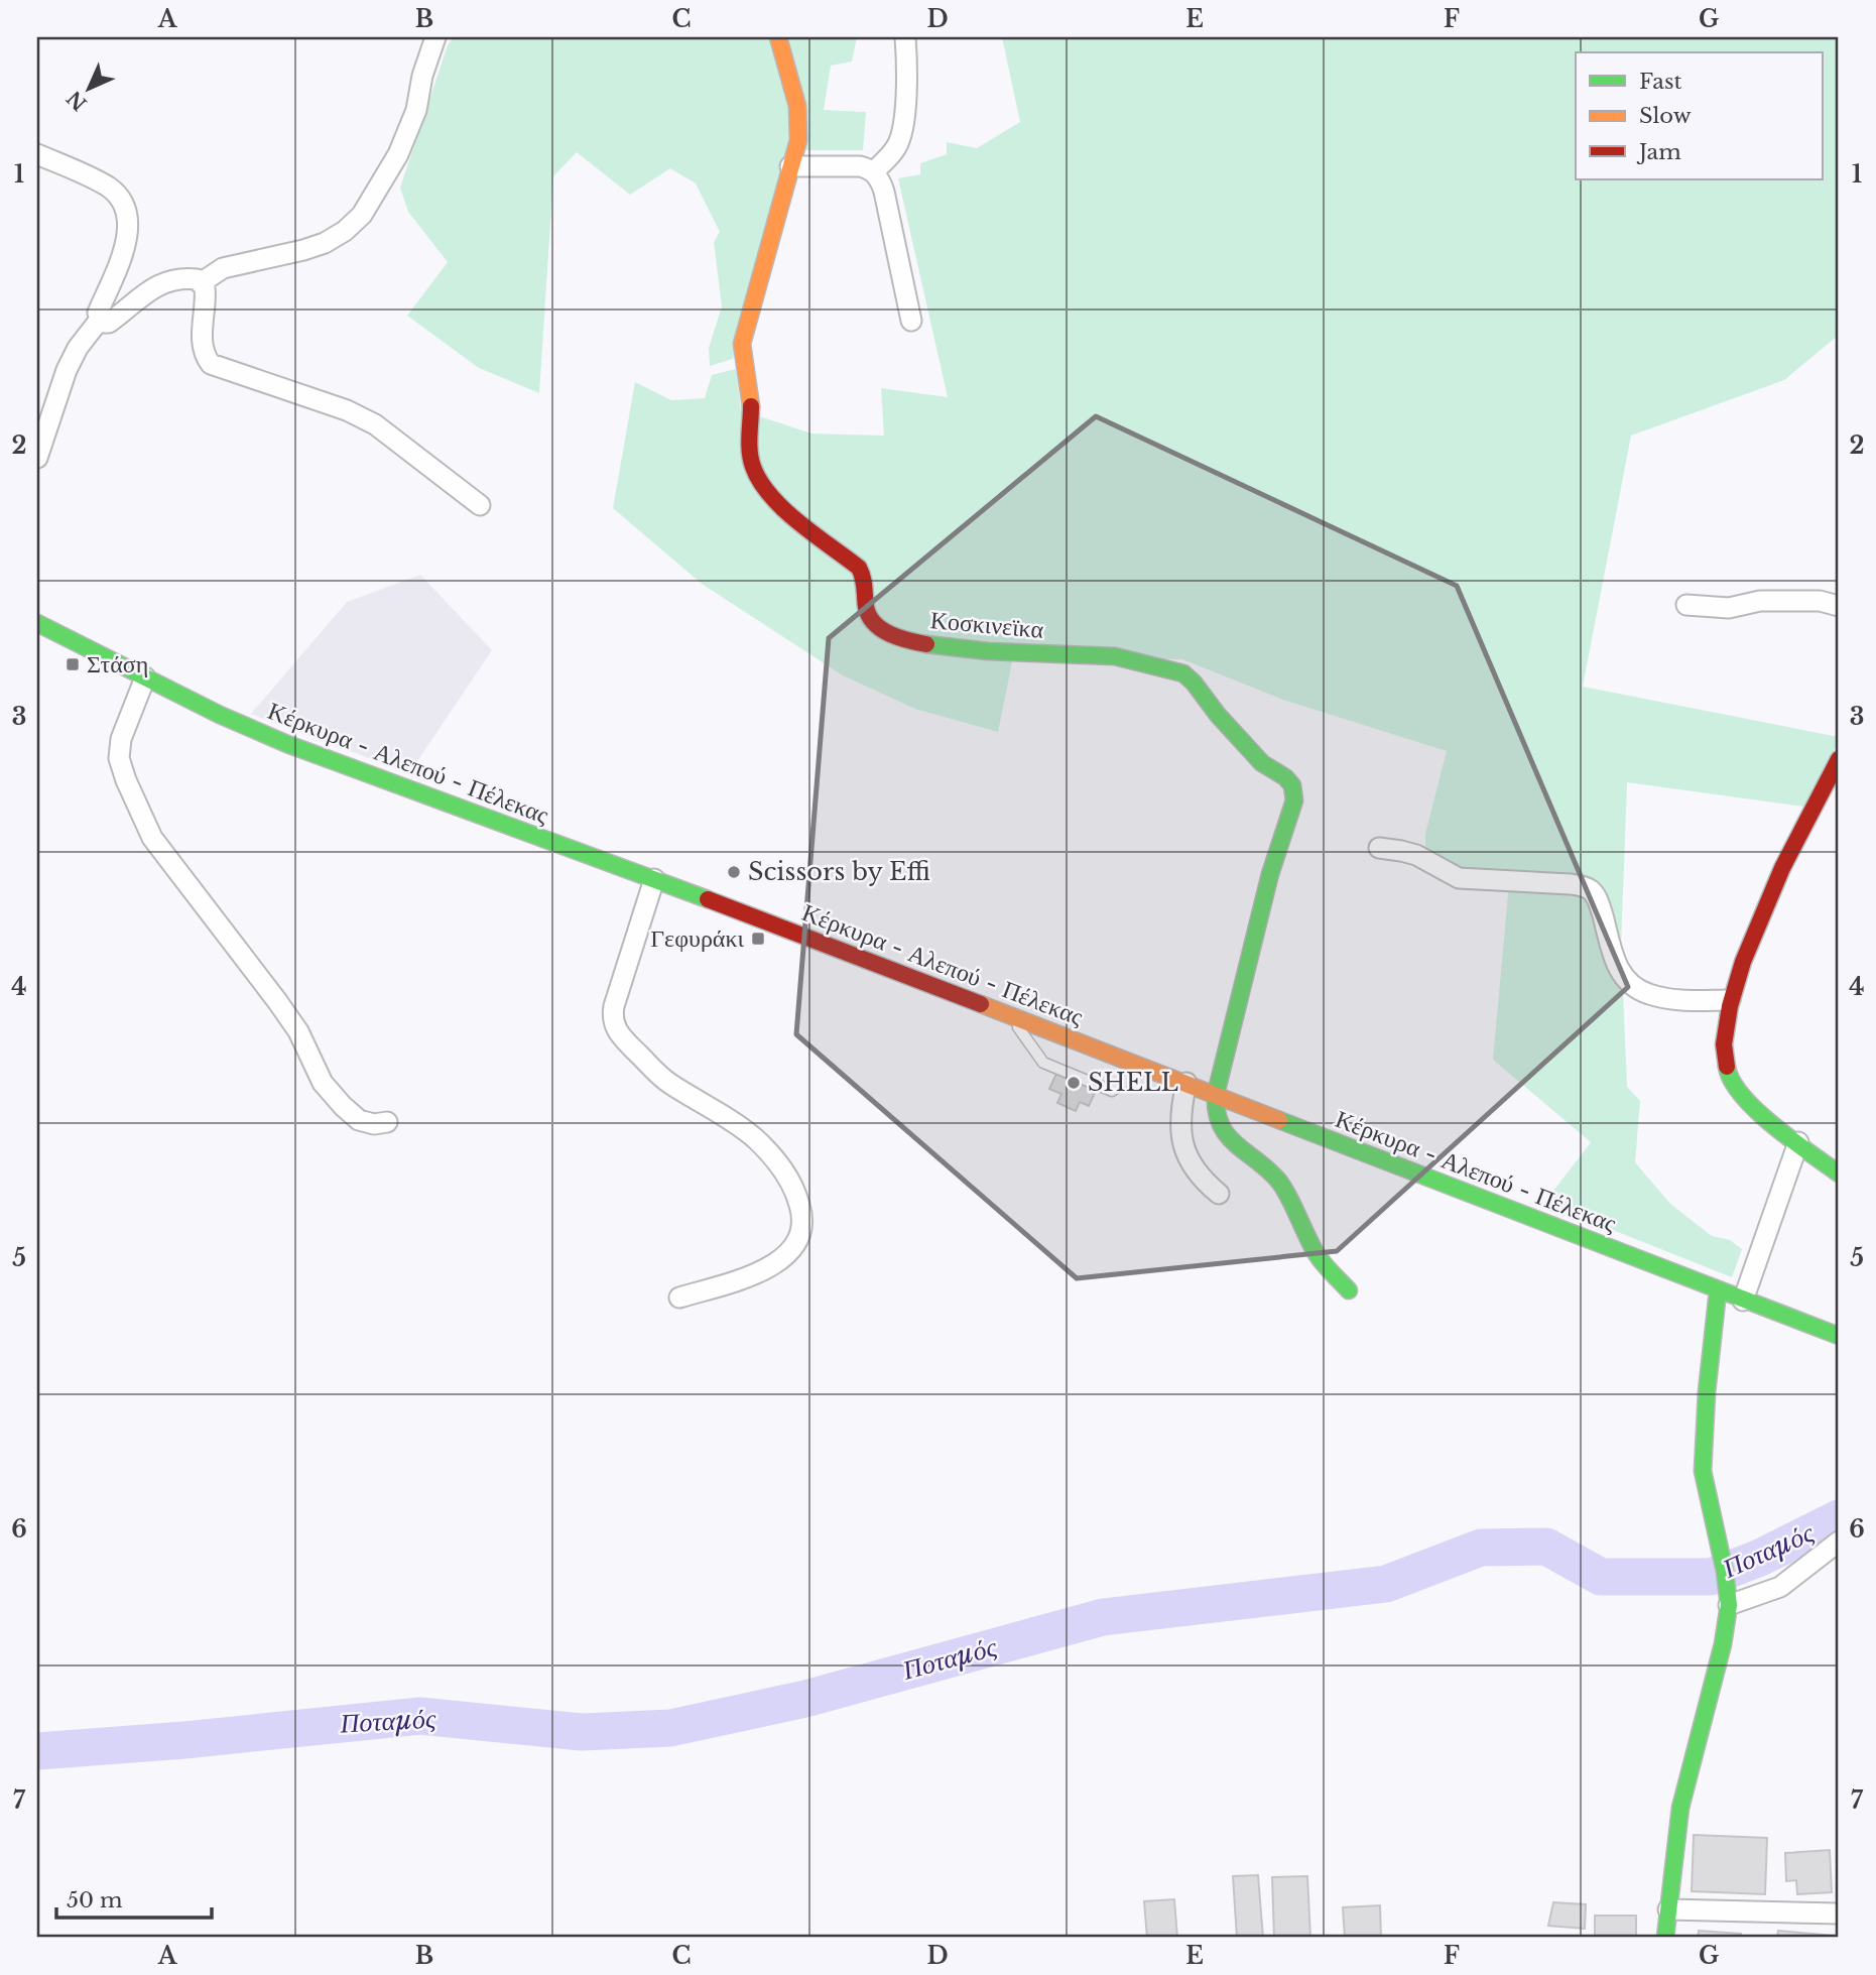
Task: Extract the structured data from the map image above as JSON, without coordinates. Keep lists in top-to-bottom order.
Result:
{
  "streets": {
    "street": ["Κοσκινεϊκα", "Κέρκυρα - Αλεπού - Πέλεκας"]
  },
  "crossings": [
    ["Κοσκινεϊκα", "Κέρκυρα - Αλεπού - Πέλεκας"]
  ],
  "water": ["Ποταμός"],
  "places": {
    "transit": ["Στάση", "Γεφυράκι"],
    "other": ["Scissors by Effi", "SHELL"]
  },
  "legend": ["Fast", "Slow", "Jam"],
  "scale_bar": "50 m",
  "north": "bottom left",
  "grid": {
    "columns": [
      "A",
      "B",
      "C",
      "D",
      "E",
      "F",
      "G"
    ],
    "rows": [
      "1",
      "2",
      "3",
      "4",
      "5",
      "6",
      "7"
    ]
  }
}
